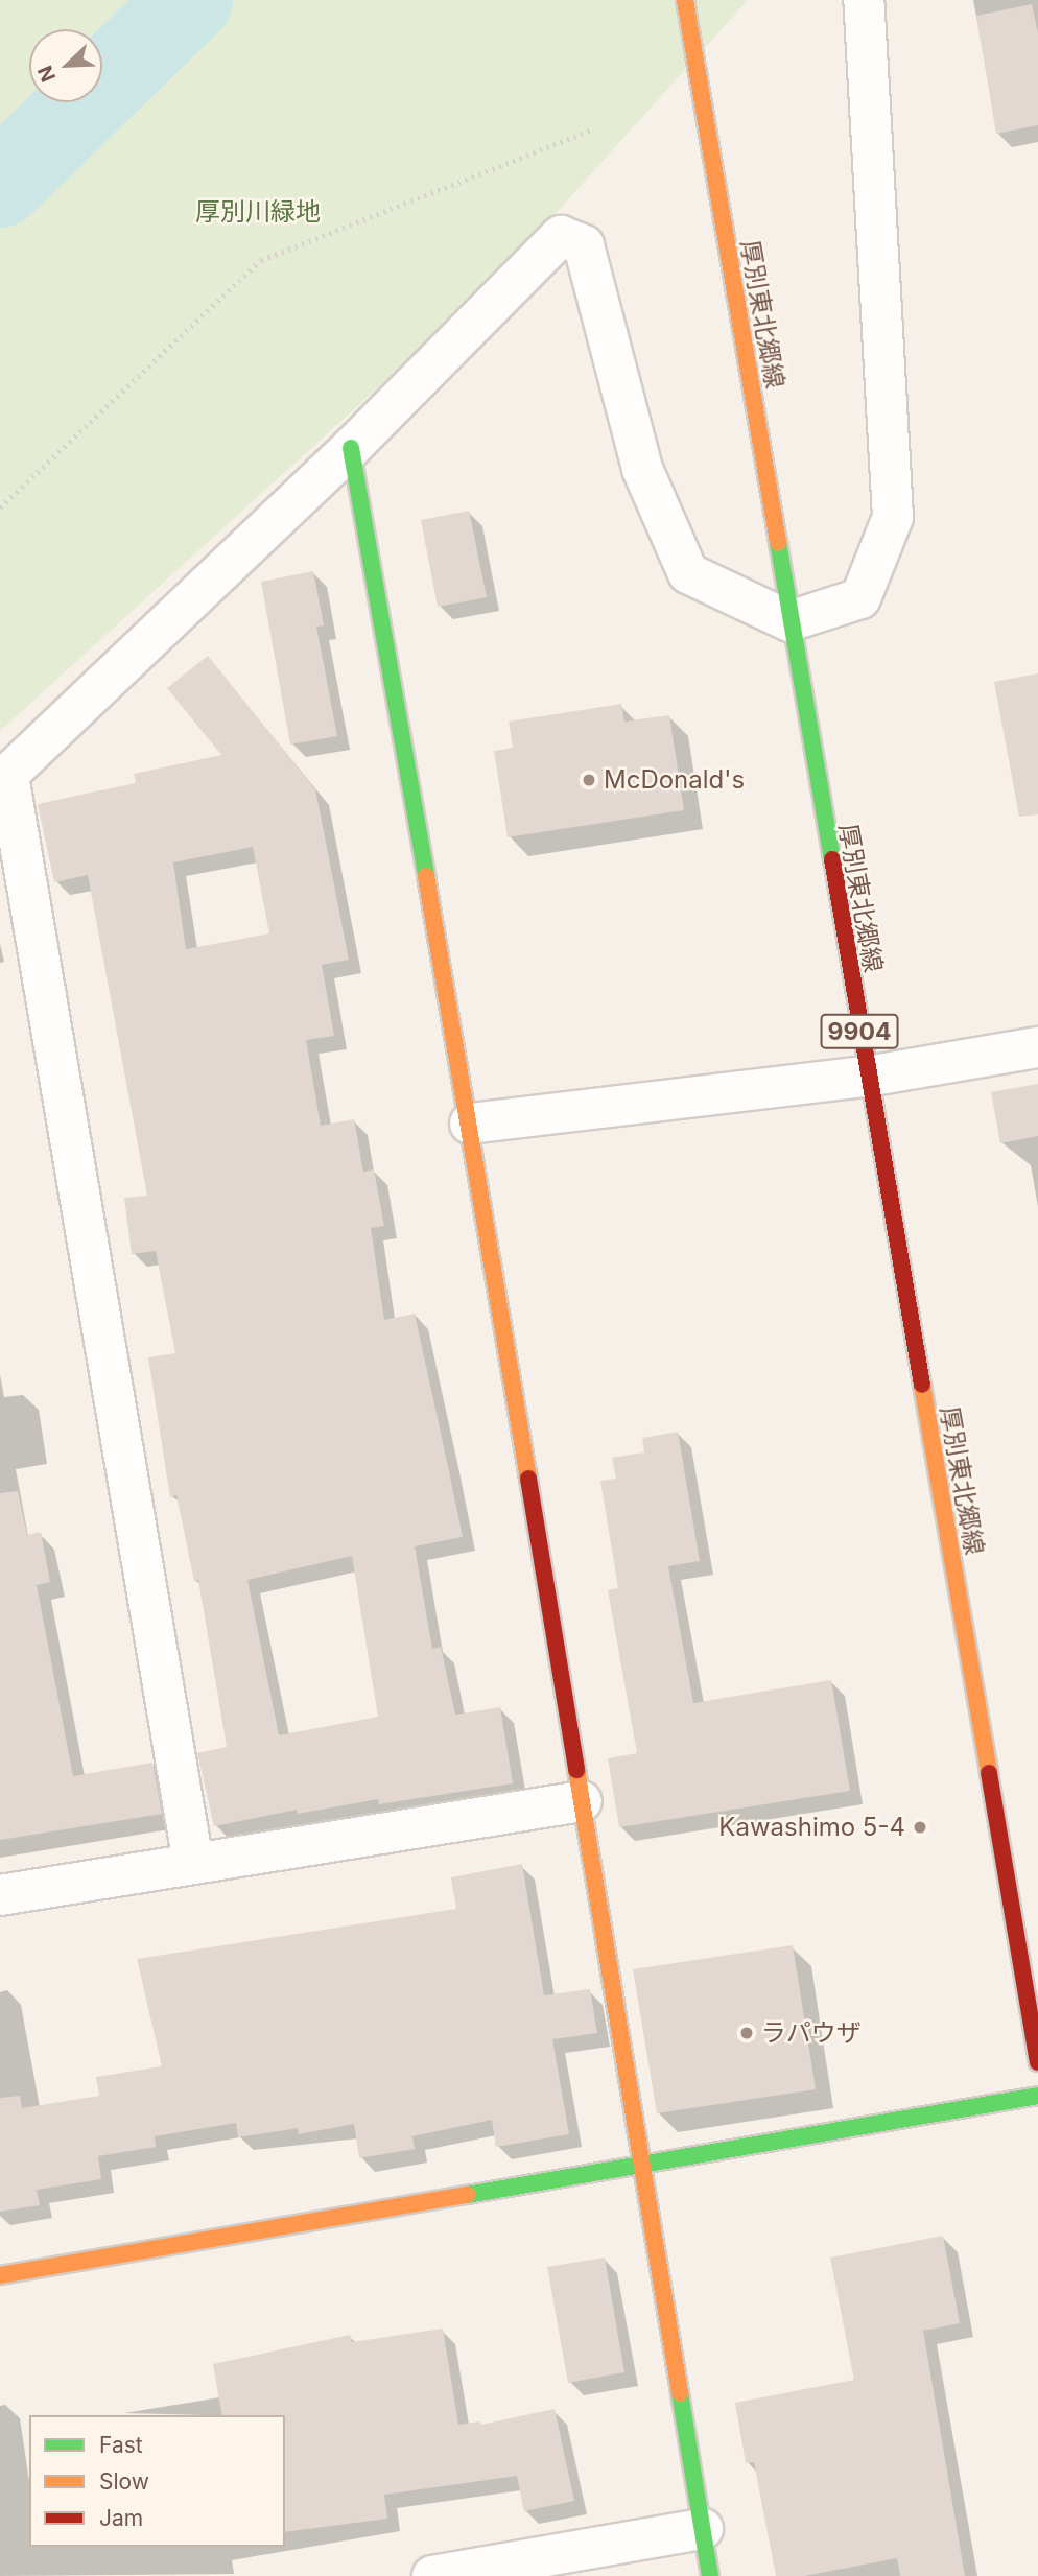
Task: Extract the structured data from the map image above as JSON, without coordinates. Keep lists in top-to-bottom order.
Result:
{
  "streets": {
    "street": ["厚別東北郷線", "9904"]
  },
  "parks": ["厚別川緑地"],
  "places": ["McDonald's", "Kawashimo 5-4", "ラパウザ"],
  "legend": ["Fast", "Slow", "Jam"],
  "north": "bottom left"
}
